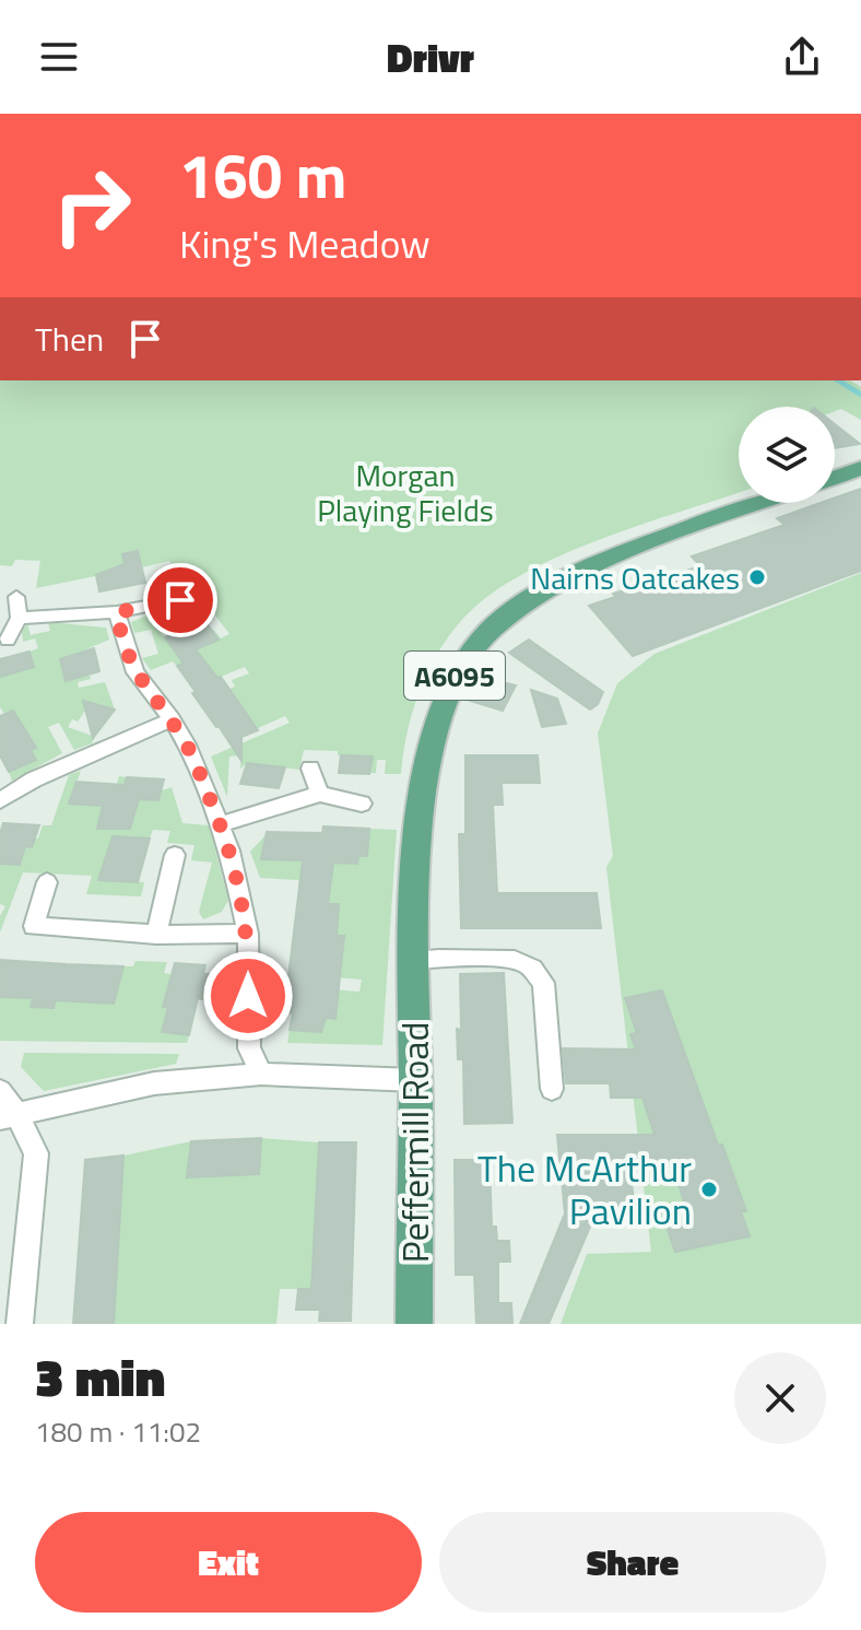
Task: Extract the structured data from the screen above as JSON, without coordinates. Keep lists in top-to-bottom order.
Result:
{
  "streets": {
    "main road": ["A6095", "Peffermill Road"]
  },
  "parks": ["Morgan Playing Fields"],
  "places": ["Nairns Oatcakes", "The McArthur Pavilion"],
  "page": {
    "header": "Drivr",
    "turn": ["160 m", "King's Meadow"],
    "then": "Then",
    "heading": ["3 min", "180 m · 11:02"],
    "buttons": ["Exit", "Share"]
  }
}
